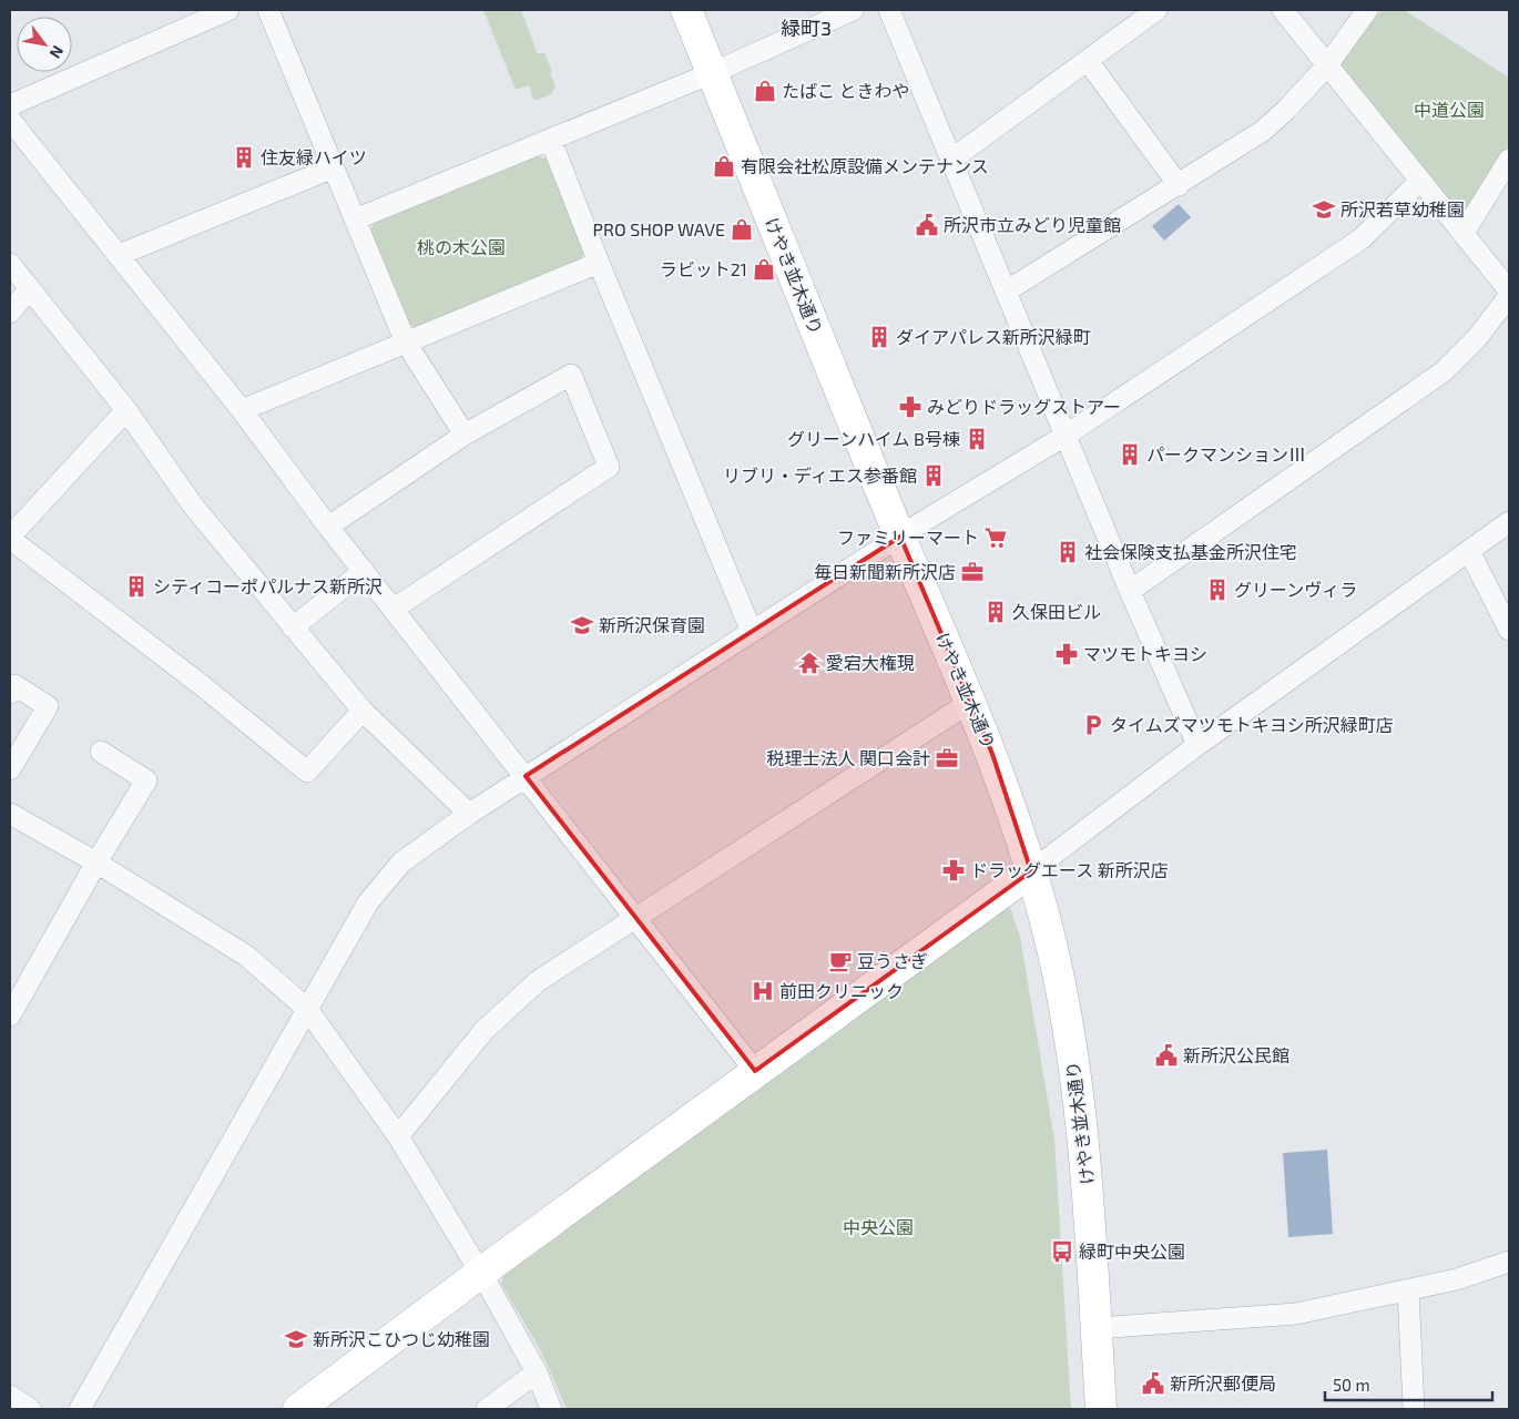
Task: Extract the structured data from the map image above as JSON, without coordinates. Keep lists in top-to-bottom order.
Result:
{
  "streets": {
    "street": ["けやき並木通り"]
  },
  "districts": ["緑町3"],
  "parks": ["中道公園", "桃の木公園", "中央公園"],
  "places": {
    "shop": [
      "たばこ ときわや",
      "有限会社松原設備メンテナンス",
      "PRO SHOP WAVE",
      "ラビット21"
    ],
    "building": [
      "住友緑ハイツ",
      "ダイアパレス新所沢緑町",
      "グリーンハイム B号棟",
      "パークマンションⅢ",
      "リブリ・ディエス参番館",
      "社会保険支払基金所沢住宅",
      "シティコーポパルナス新所沢",
      "グリーンヴィラ",
      "久保田ビル"
    ],
    "school or university": ["所沢若草幼稚園", "新所沢保育園", "新所沢こひつじ幼稚園"],
    "public building": ["所沢市立みどり児童館", "新所沢公民館", "新所沢郵便局"],
    "pharmacy": ["みどりドラッグストアー", "マツモトキヨシ", "ドラッグエース 新所沢店"],
    "supermarket": ["ファミリーマート"],
    "office": ["毎日新聞新所沢店", "税理士法人 関口会計"],
    "temple": ["愛宕大権現"],
    "parking": ["タイムズマツモトキヨシ所沢緑町店"],
    "cafe": ["豆うさぎ"],
    "hospital": ["前田クリニック"],
    "bus stop": ["緑町中央公園"]
  },
  "scale_bar": "50 m",
  "north": "bottom right"
}
